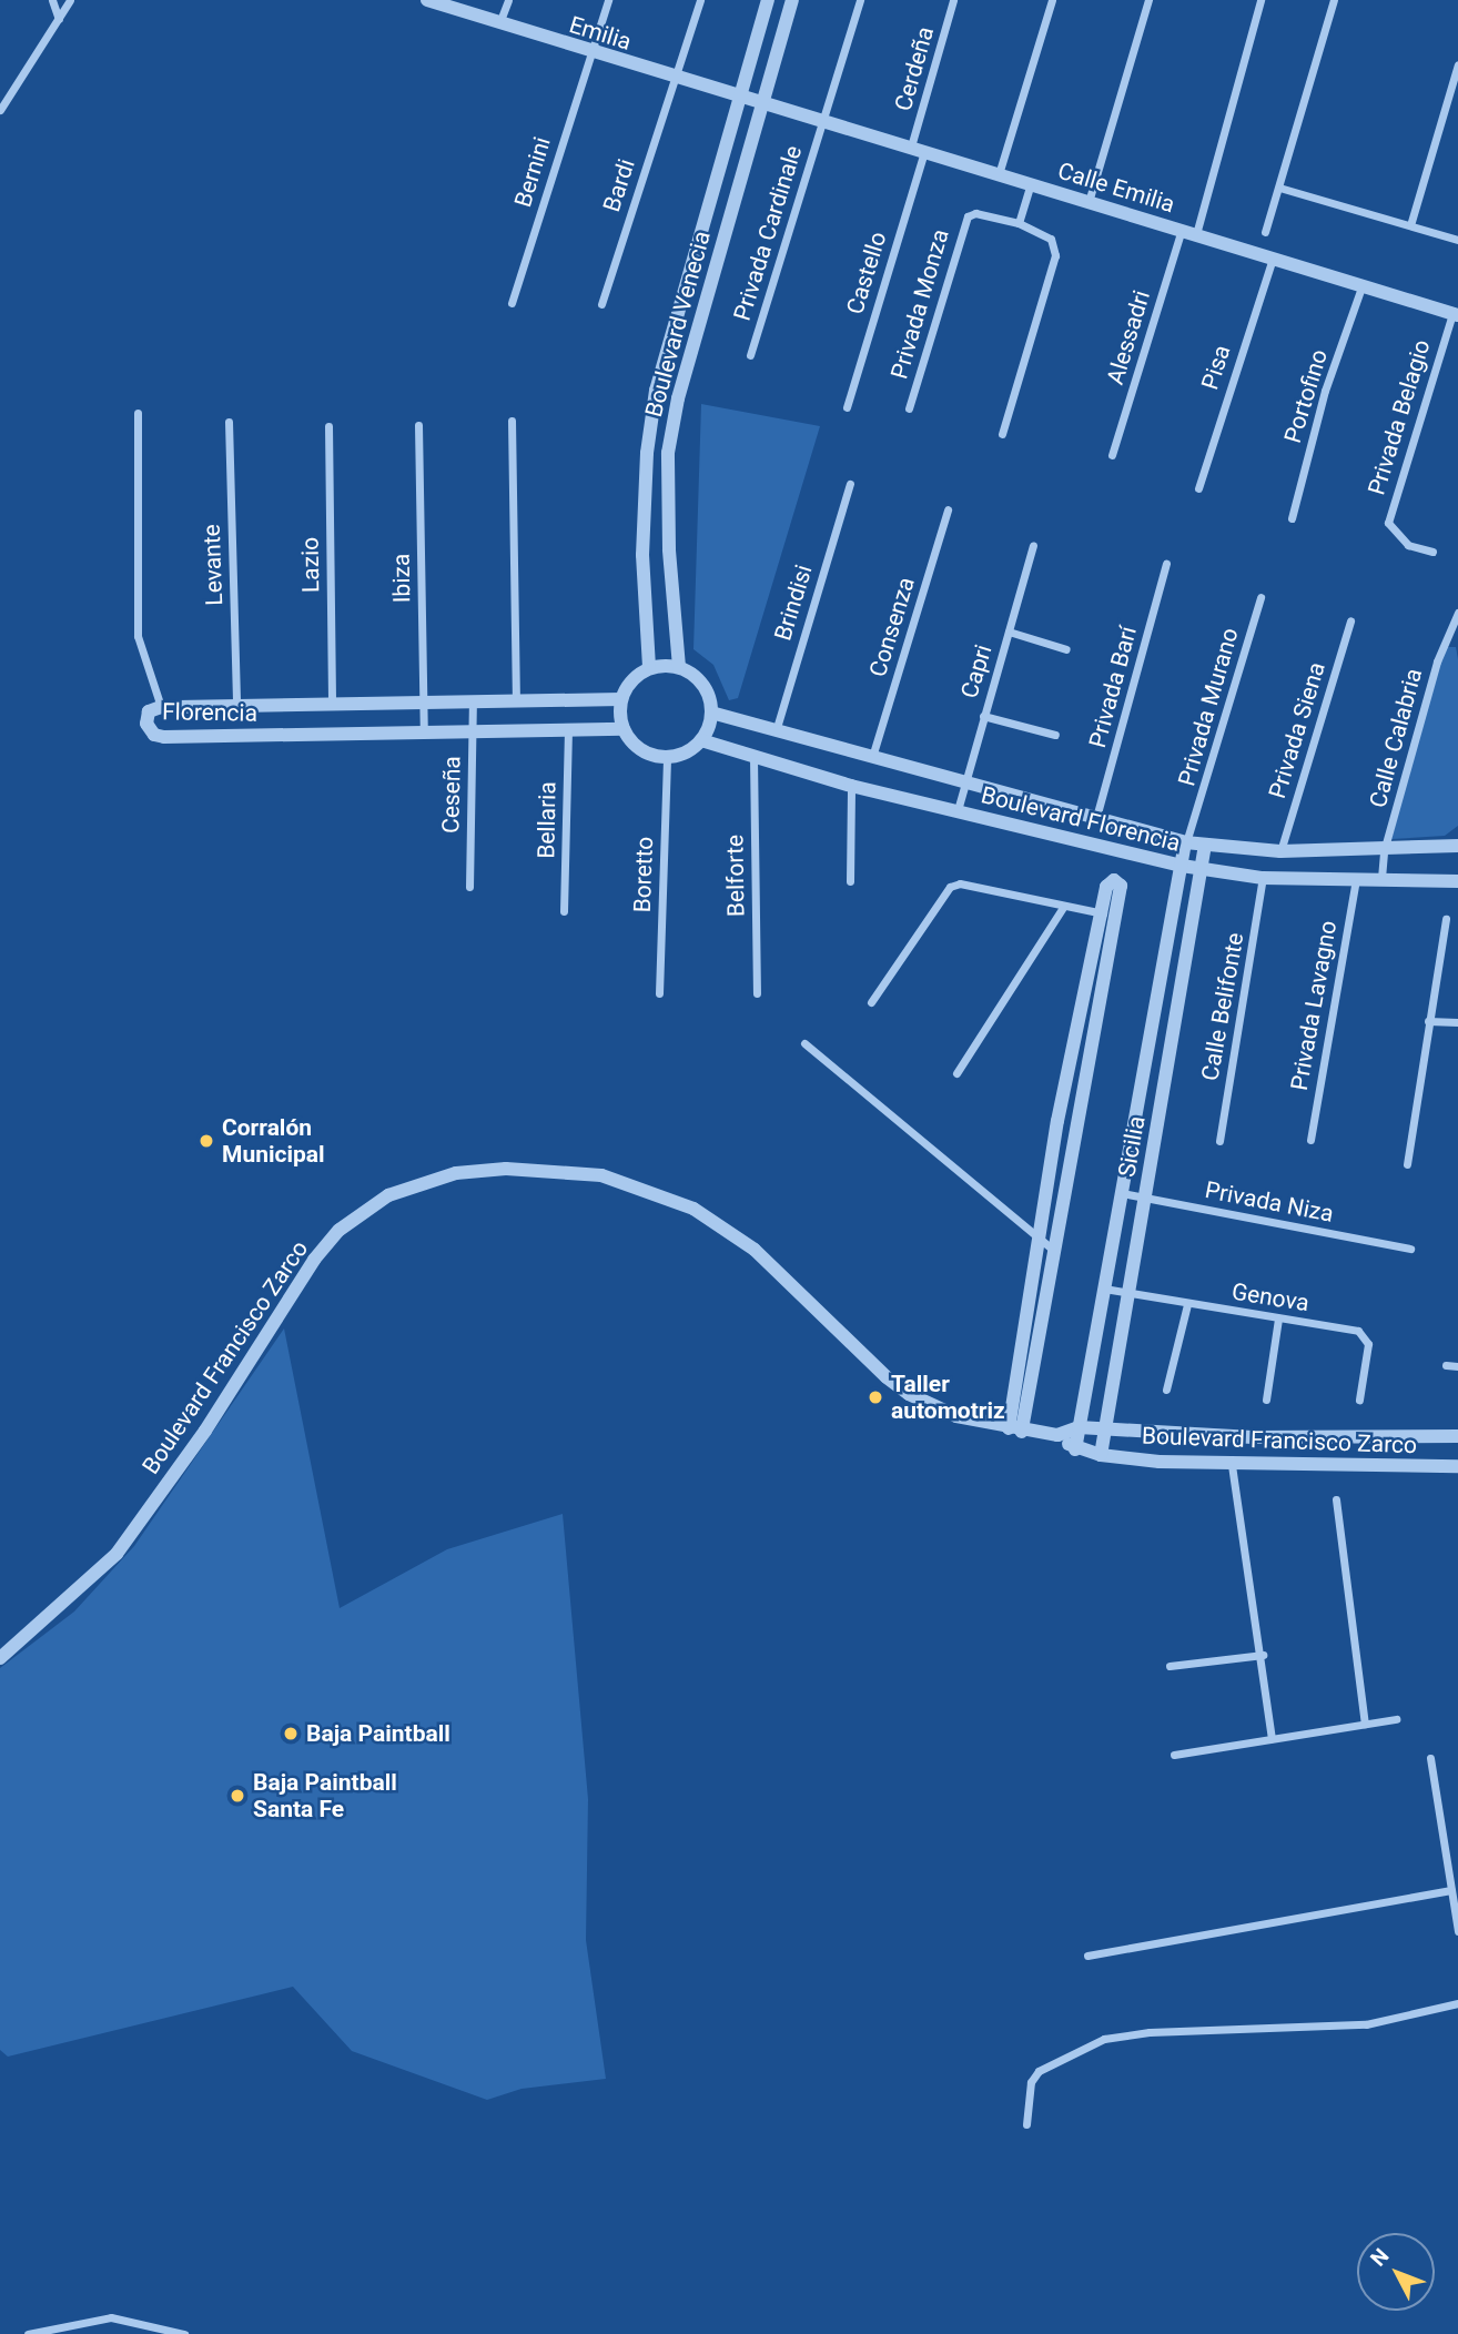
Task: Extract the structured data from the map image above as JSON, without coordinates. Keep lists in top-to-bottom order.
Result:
{
  "streets": {
    "street": [
      "Emilia",
      "Cerdeña",
      "Bernini",
      "Bardi",
      "Calle Emilia",
      "Privada Cardinale",
      "Castello",
      "Privada Monza",
      "Boulevard Venecia",
      "Alessadri",
      "Pisa",
      "Portofino",
      "Privada Belagio",
      "Levante",
      "Lazio",
      "Ibiza",
      "Brindisi",
      "Consenza",
      "Capri",
      "Privada Barí",
      "Privada Murano",
      "Florencia",
      "Privada Siena",
      "Calle Calabria",
      "Ceseña",
      "Boulevard Florencia",
      "Bellaria",
      "Boretto",
      "Belforte",
      "Privada Lavagno",
      "Calle Belifonte",
      "Sicilia",
      "Privada Niza",
      "Genova",
      "Boulevard Francisco Zarco"
    ]
  },
  "crossings": [
    ["Emilia", "Bernini"],
    ["Emilia", "Bardi"],
    ["Emilia", "Calle Emilia"],
    ["Emilia", "Boulevard Venecia"],
    ["Cerdeña", "Calle Emilia"],
    ["Cerdeña", "Castello"],
    ["Calle Emilia", "Privada Cardinale"],
    ["Calle Emilia", "Castello"],
    ["Calle Emilia", "Boulevard Venecia"],
    ["Calle Emilia", "Alessadri"],
    ["Calle Emilia", "Pisa"],
    ["Calle Emilia", "Portofino"],
    ["Calle Emilia", "Privada Belagio"],
    ["Boulevard Venecia", "Florencia"],
    ["Boulevard Venecia", "Boulevard Florencia"],
    ["Boulevard Venecia", "Boretto"],
    ["Levante", "Florencia"],
    ["Lazio", "Florencia"],
    ["Ibiza", "Florencia"],
    ["Brindisi", "Boulevard Florencia"],
    ["Consenza", "Boulevard Florencia"],
    ["Capri", "Boulevard Florencia"],
    ["Privada Barí", "Boulevard Florencia"],
    ["Privada Murano", "Boulevard Florencia"],
    ["Privada Murano", "Sicilia"],
    ["Florencia", "Ceseña"],
    ["Florencia", "Boulevard Florencia"],
    ["Florencia", "Bellaria"],
    ["Florencia", "Boretto"],
    ["Privada Siena", "Boulevard Florencia"],
    ["Calle Calabria", "Boulevard Florencia"],
    ["Boulevard Florencia", "Boretto"],
    ["Boulevard Florencia", "Belforte"],
    ["Boulevard Florencia", "Privada Lavagno"],
    ["Boulevard Florencia", "Calle Belifonte"],
    ["Boulevard Florencia", "Sicilia"],
    ["Sicilia", "Privada Niza"],
    ["Sicilia", "Genova"],
    ["Sicilia", "Boulevard Francisco Zarco"]
  ],
  "places": [
    "Corralón Municipal",
    "Taller automotriz",
    "Baja Paintball",
    "Baja Paintball Santa Fe"
  ],
  "north": "top left"
}
